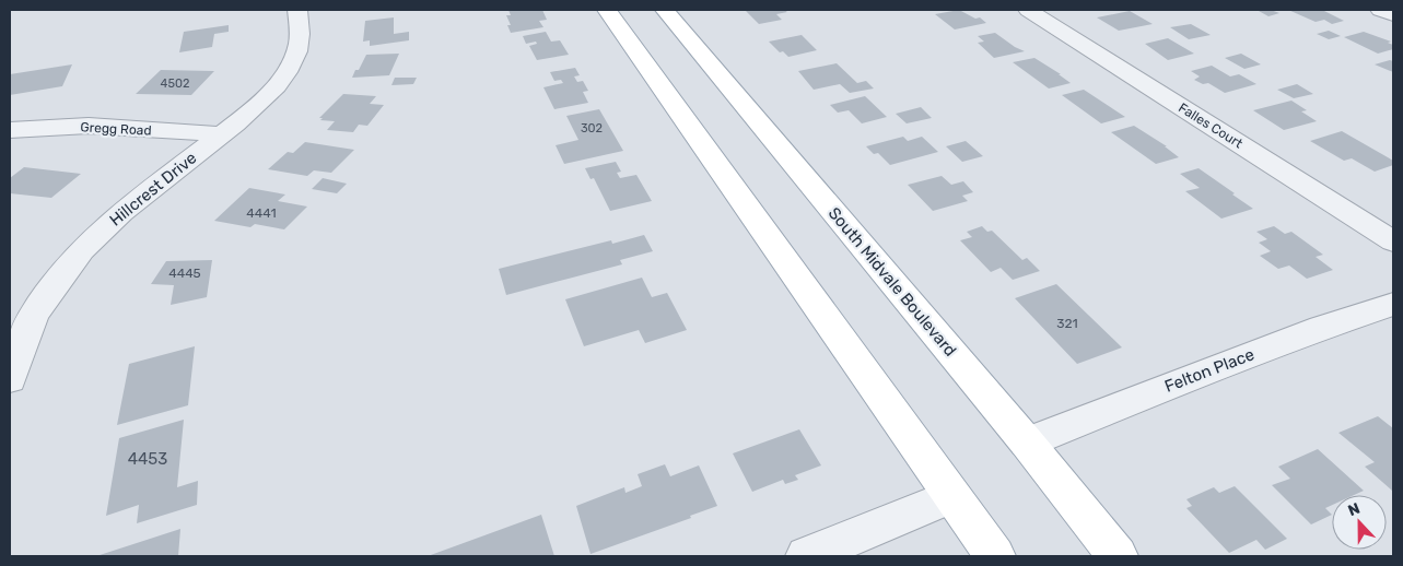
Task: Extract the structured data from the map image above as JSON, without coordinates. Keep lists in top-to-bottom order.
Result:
{
  "streets": {
    "main road": ["South Midvale Boulevard"],
    "street": [
      "Falles Court",
      "Gregg Road",
      "Hillcrest Drive",
      "Felton Place"
    ]
  },
  "crossings": [
    ["Gregg Road", "Hillcrest Drive"],
    ["South Midvale Boulevard", "Felton Place"]
  ],
  "house_numbers": [
    "4502",
    "302",
    "4441",
    "4445",
    "321",
    "4453"
  ],
  "north": "top"
}
